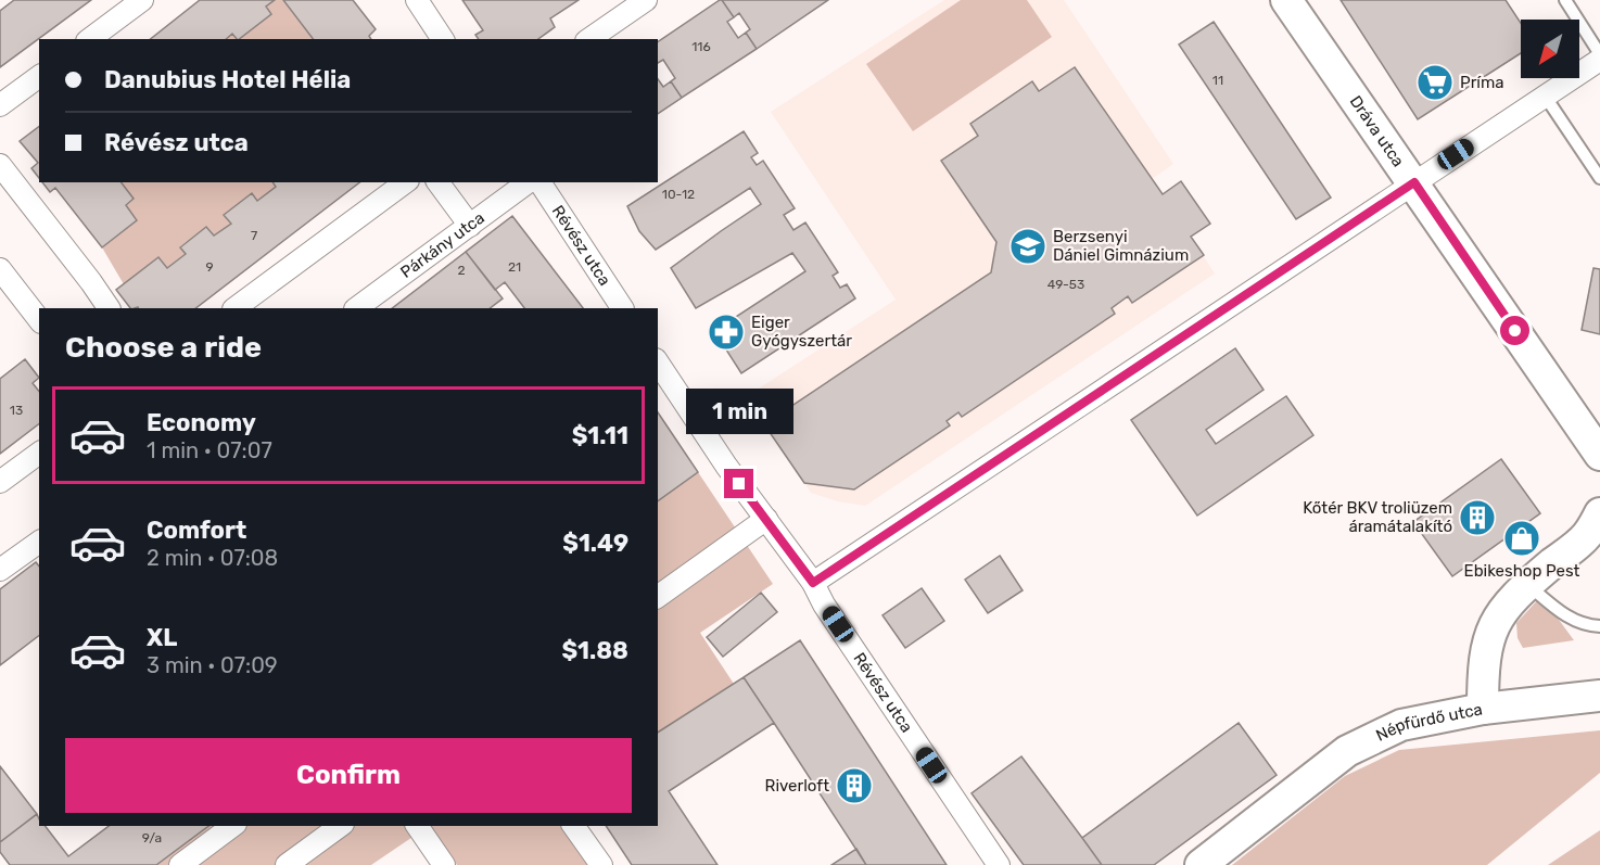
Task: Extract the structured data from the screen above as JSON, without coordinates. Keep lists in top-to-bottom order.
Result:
{
  "streets": {
    "street": [
      "Dráva utca",
      "Párkány utca",
      "Révész utca",
      "Népfürdő utca"
    ]
  },
  "places": {
    "supermarket": ["Príma"],
    "school or university": ["Berzsenyi Dániel Gimnázium"],
    "pharmacy": ["Eiger Gyógyszertár"],
    "building": ["Kőtér BKV troliüzem áramátalakító", "Riverloft"],
    "shop": ["Ebikeshop Pest"]
  },
  "house_numbers": [
    "116",
    "11",
    "10-12",
    "7",
    "9",
    "21",
    "2",
    "49-53",
    "13",
    "9/a"
  ],
  "north": "bottom left",
  "page": {
    "banner": ["Danubius Hotel Hélia", "Révész utca"],
    "heading": "Choose a ride",
    "list": [
      {
        "name": "Economy",
        "note": "1 min · 07:07",
        "value": "$1.11"
      },
      {
        "name": "Comfort",
        "note": "2 min · 07:08",
        "value": "$1.49"
      },
      {
        "name": "XL",
        "note": "3 min · 07:09",
        "value": "$1.88"
      }
    ],
    "bubble": "1 min",
    "buttons": "Confirm"
  }
}
